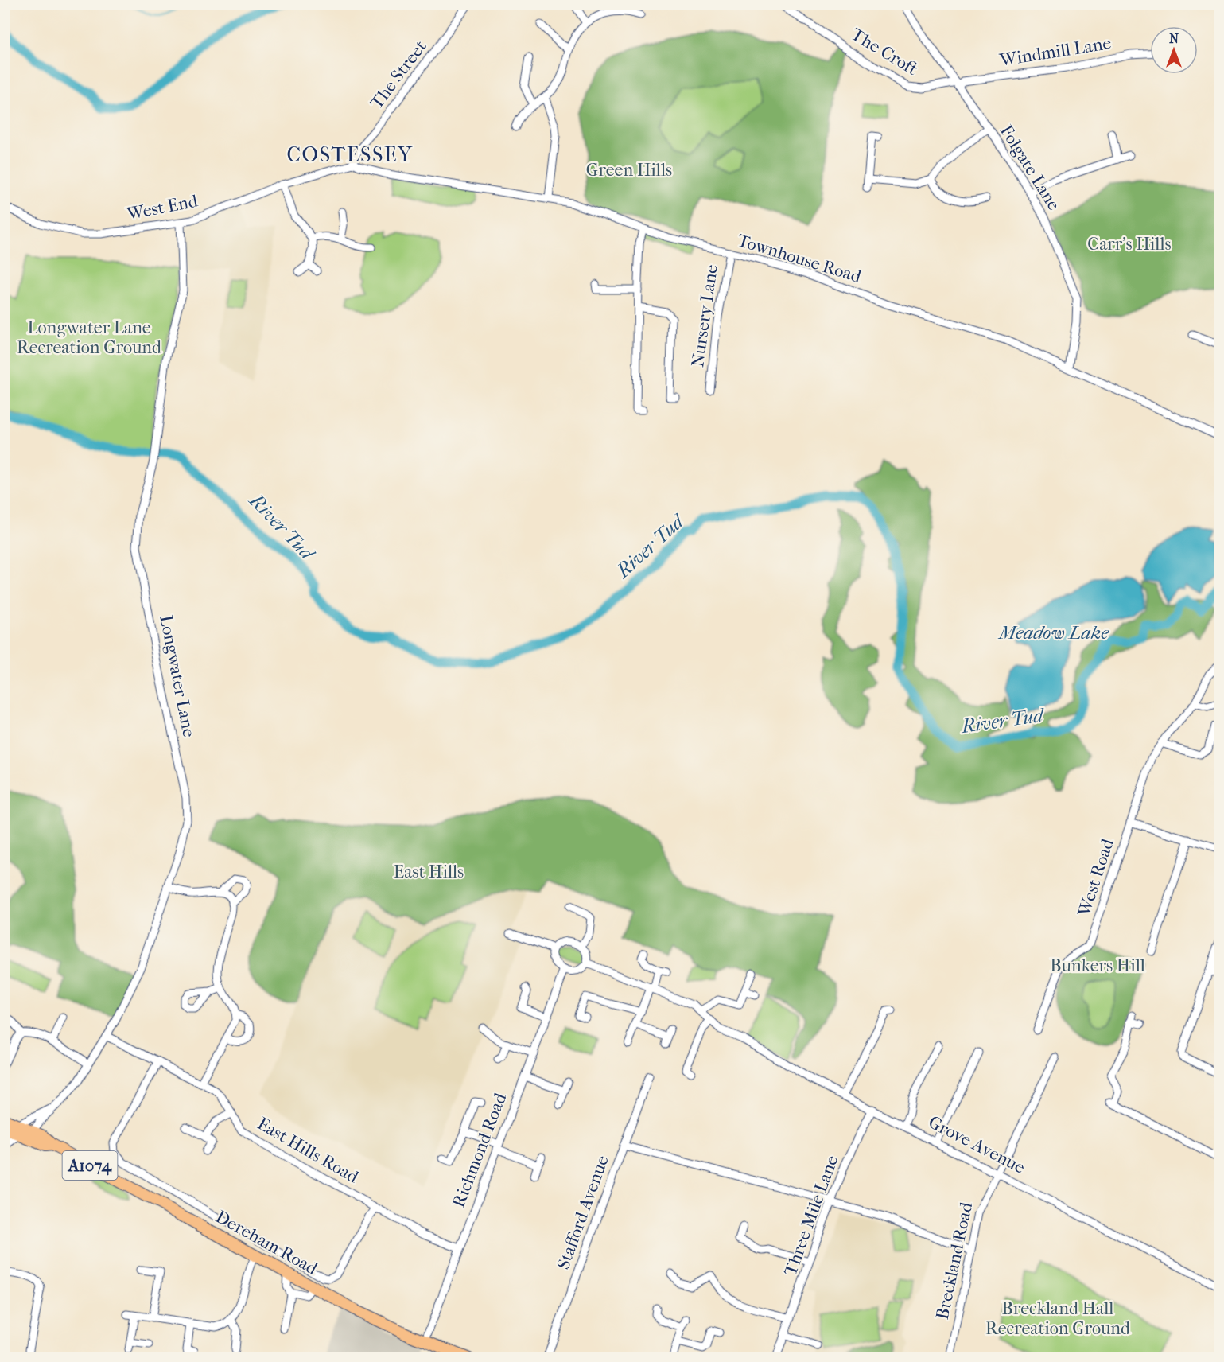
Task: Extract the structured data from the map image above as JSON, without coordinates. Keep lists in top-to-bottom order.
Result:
{
  "streets": {
    "highway": ["A1074", "Dereham Road"],
    "street": [
      "The Croft",
      "Windmill Lane",
      "The Street",
      "Folgate Lane",
      "West End",
      "Townhouse Road",
      "Nursery Lane",
      "Longwater Lane",
      "West Road",
      "Grove Avenue",
      "East Hills Road",
      "Richmond Road",
      "Stafford Avenue",
      "Three Mile Lane",
      "Breckland Road"
    ]
  },
  "crossings": [
    ["The Croft", "Windmill Lane"],
    ["The Croft", "Folgate Lane"],
    ["Windmill Lane", "Folgate Lane"],
    ["The Street", "West End"],
    ["The Street", "Townhouse Road"],
    ["Folgate Lane", "Townhouse Road"],
    ["West End", "Townhouse Road"],
    ["West End", "Longwater Lane"],
    ["Townhouse Road", "Nursery Lane"],
    ["Longwater Lane", "East Hills Road"],
    ["Longwater Lane", "Dereham Road"],
    ["Grove Avenue", "Three Mile Lane"],
    ["Grove Avenue", "Breckland Road"],
    ["East Hills Road", "Richmond Road"],
    ["East Hills Road", "Dereham Road"],
    ["Richmond Road", "Dereham Road"]
  ],
  "districts": ["COSTESSEY"],
  "water": ["River Tud", "Meadow Lake"],
  "parks": [
    "Green Hills",
    "Carr's Hills",
    "Longwater Lane Recreation Ground",
    "East Hills",
    "Bunkers Hill",
    "Breckland Hall Recreation Ground"
  ],
  "north": "top"
}
